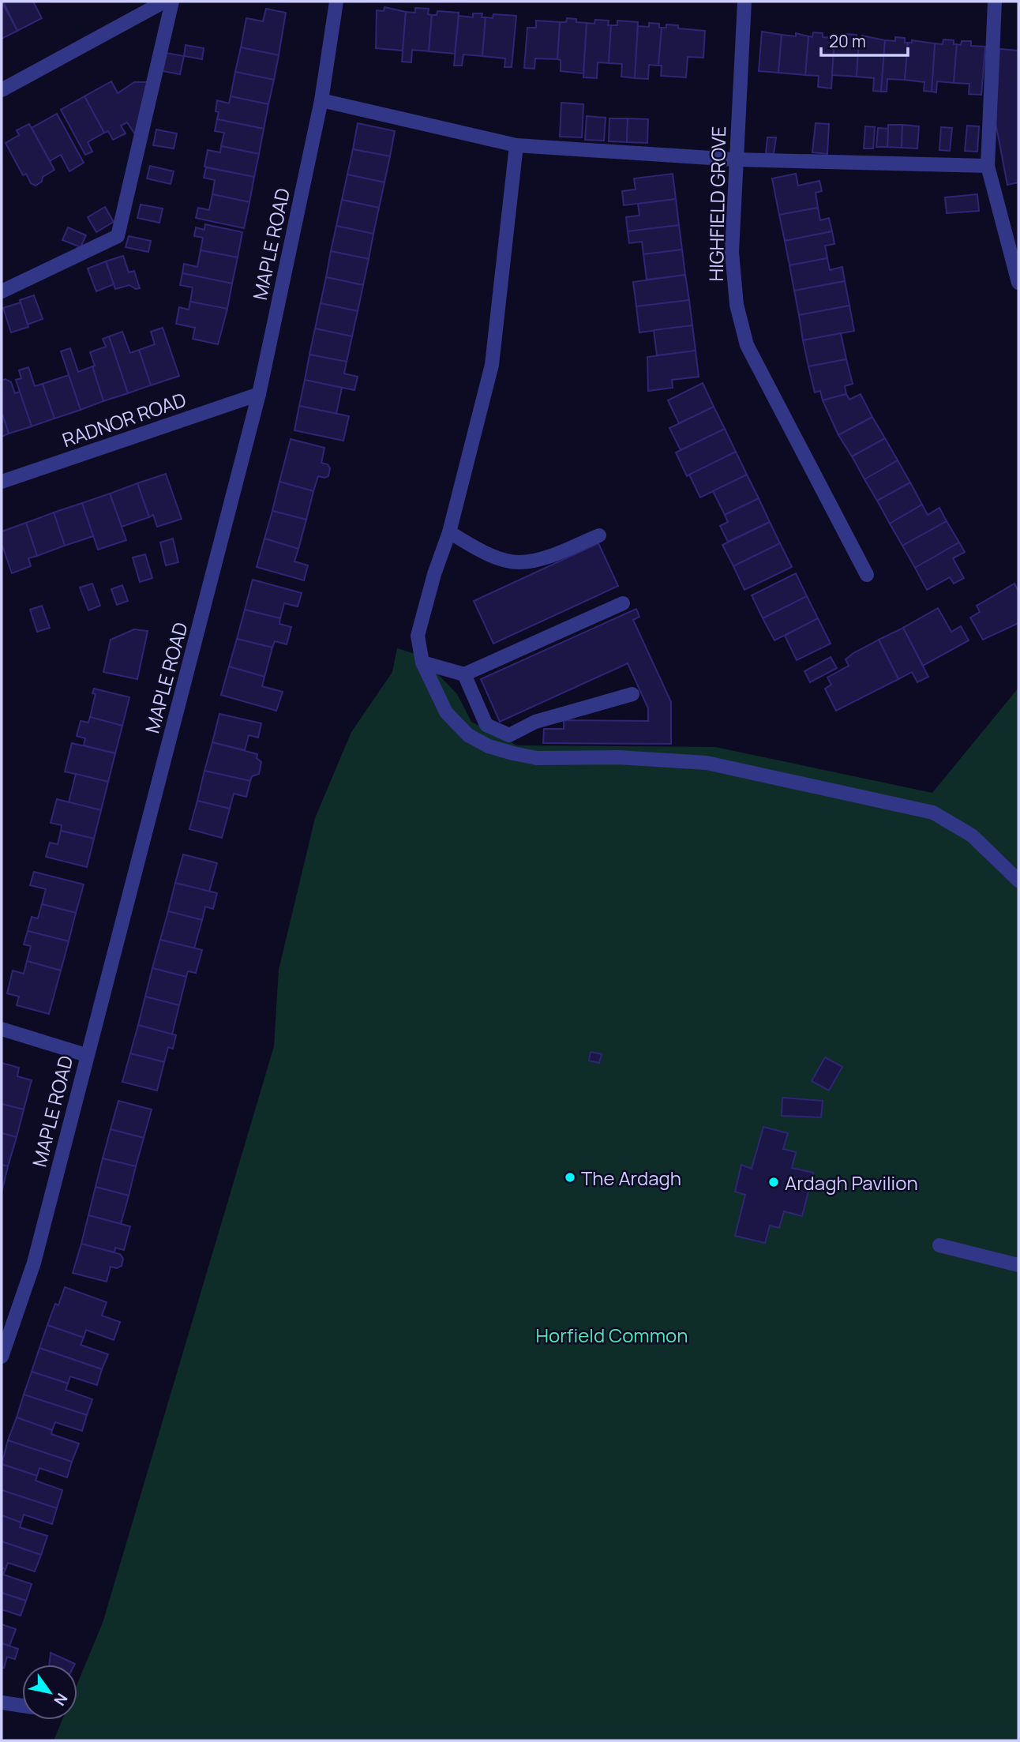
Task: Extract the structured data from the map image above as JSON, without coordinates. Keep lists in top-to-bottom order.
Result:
{
  "streets": {
    "street": ["HIGHFIELD GROVE", "MAPLE ROAD", "RADNOR ROAD"]
  },
  "crossings": [
    ["MAPLE ROAD", "RADNOR ROAD"]
  ],
  "parks": ["Horfield Common"],
  "places": ["The Ardagh", "Ardagh Pavilion"],
  "scale_bar": "20 m",
  "north": "bottom right"
}
